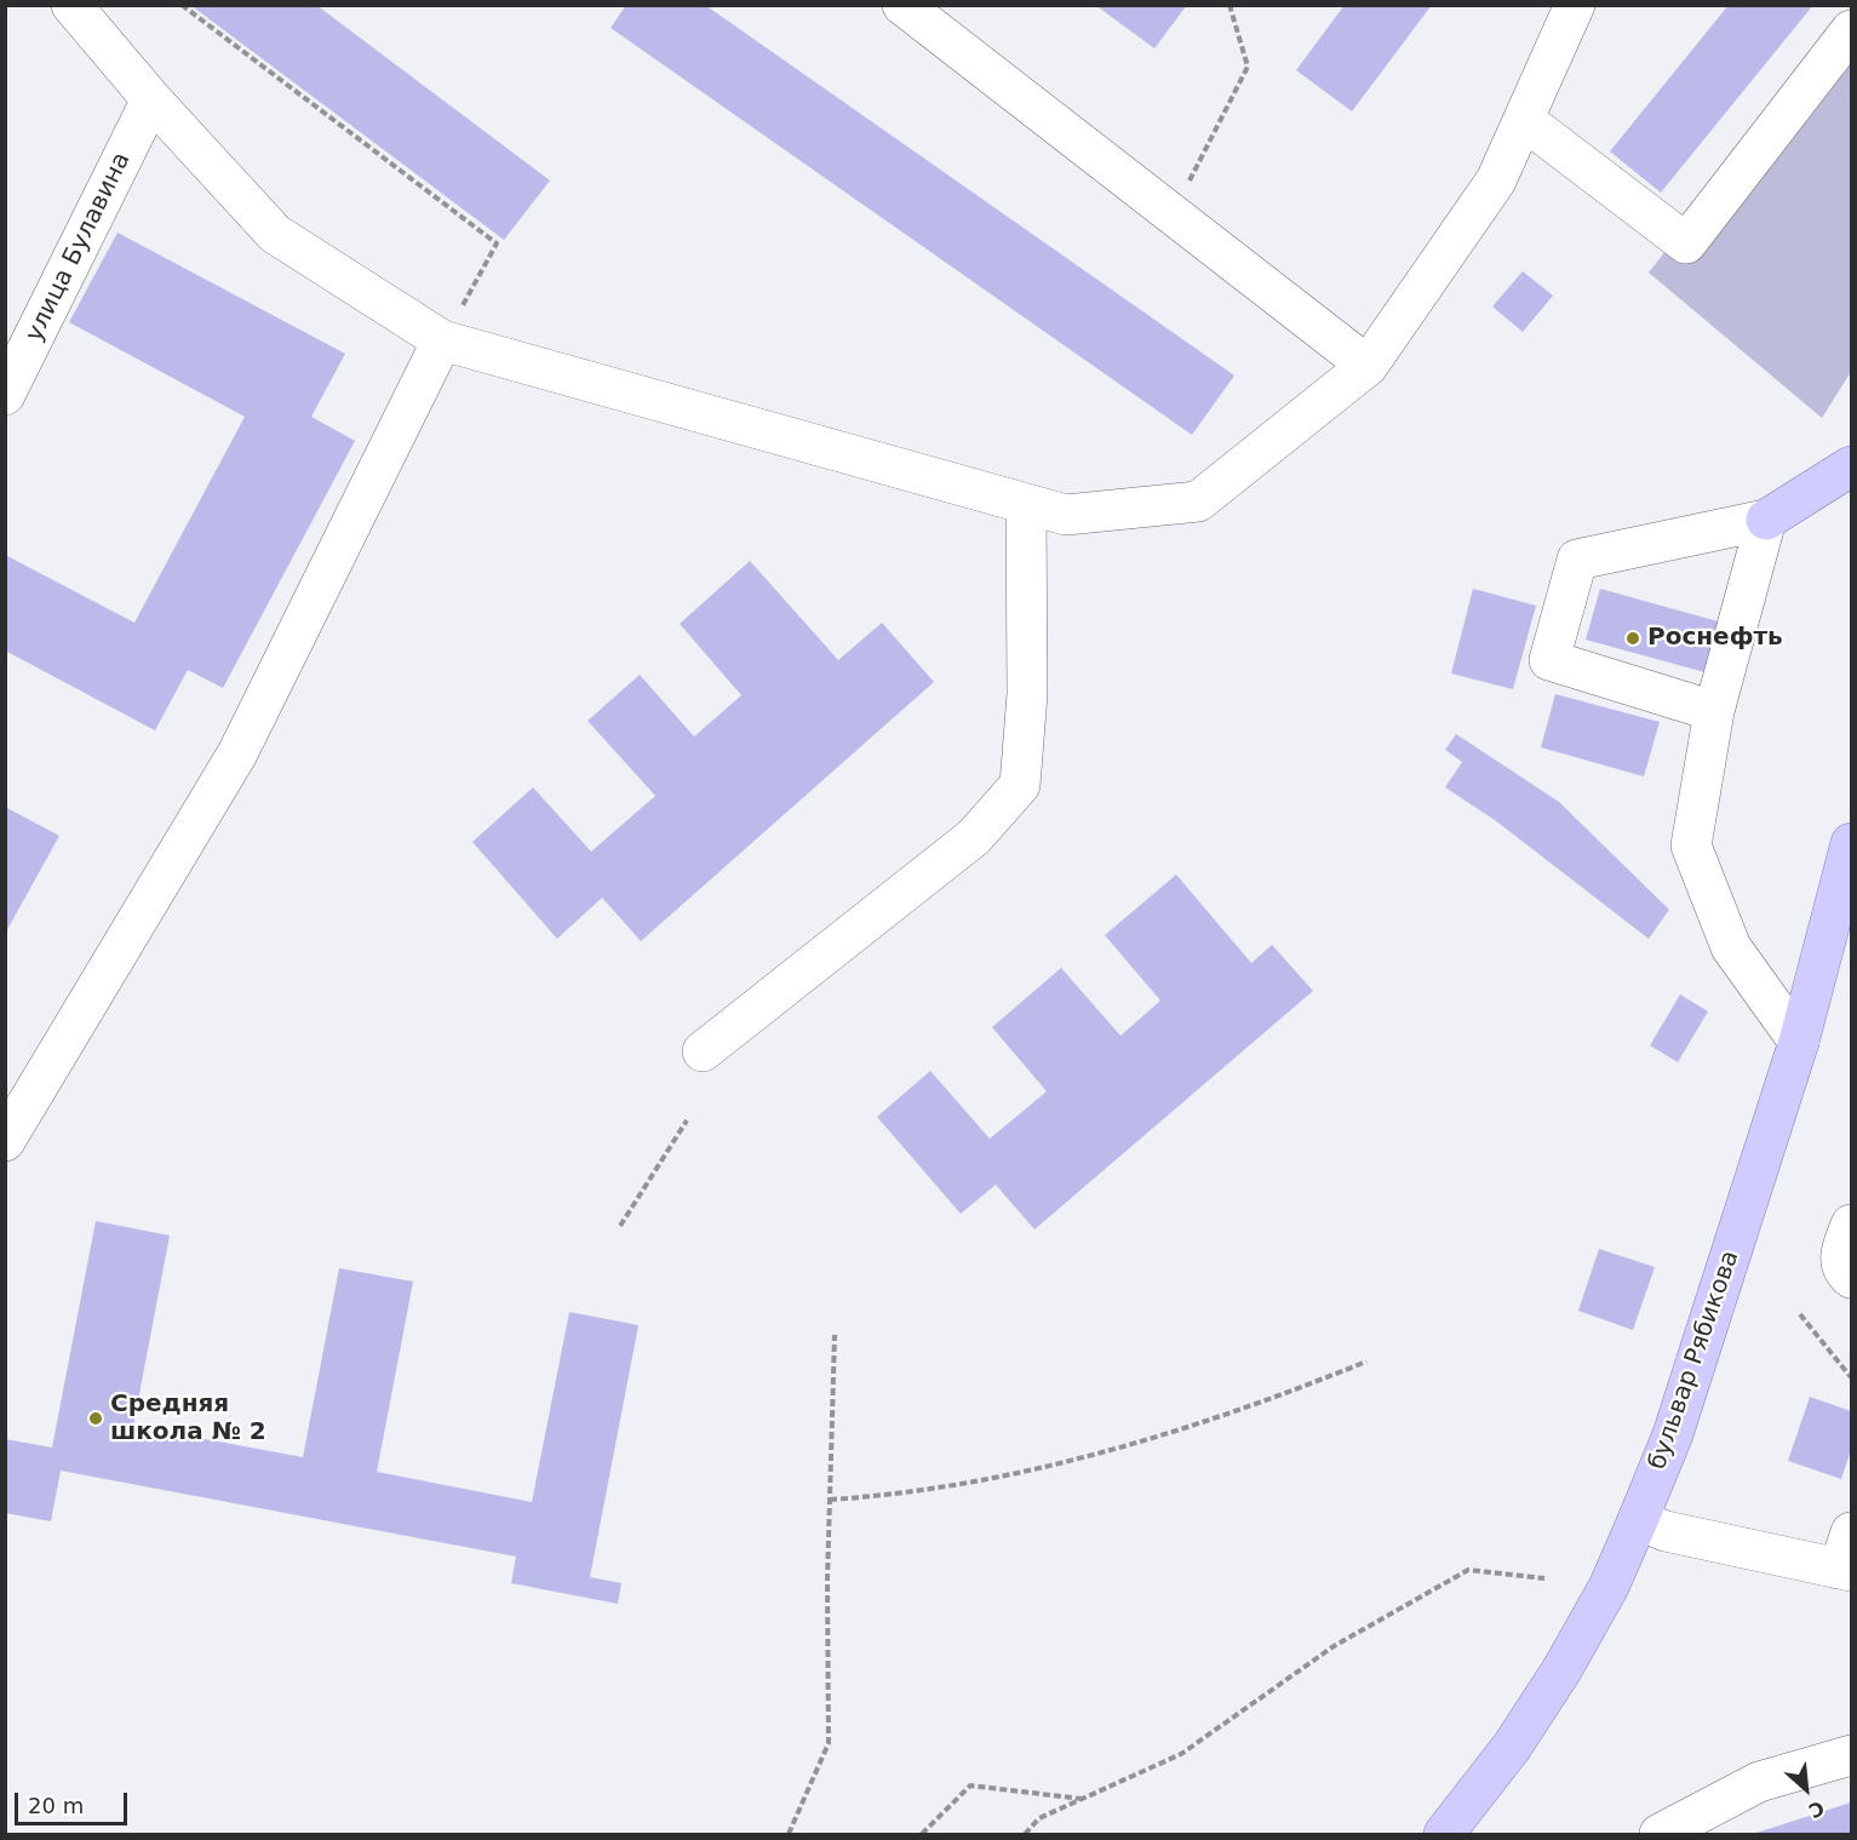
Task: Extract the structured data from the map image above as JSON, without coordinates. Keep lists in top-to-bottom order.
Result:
{
  "streets": {
    "main road": ["бульвар Рябикова"],
    "street": ["улица Булавина"]
  },
  "places": ["Роснефть", "Средняя школа № 2"],
  "scale_bar": "20 m",
  "north": "bottom right"
}
